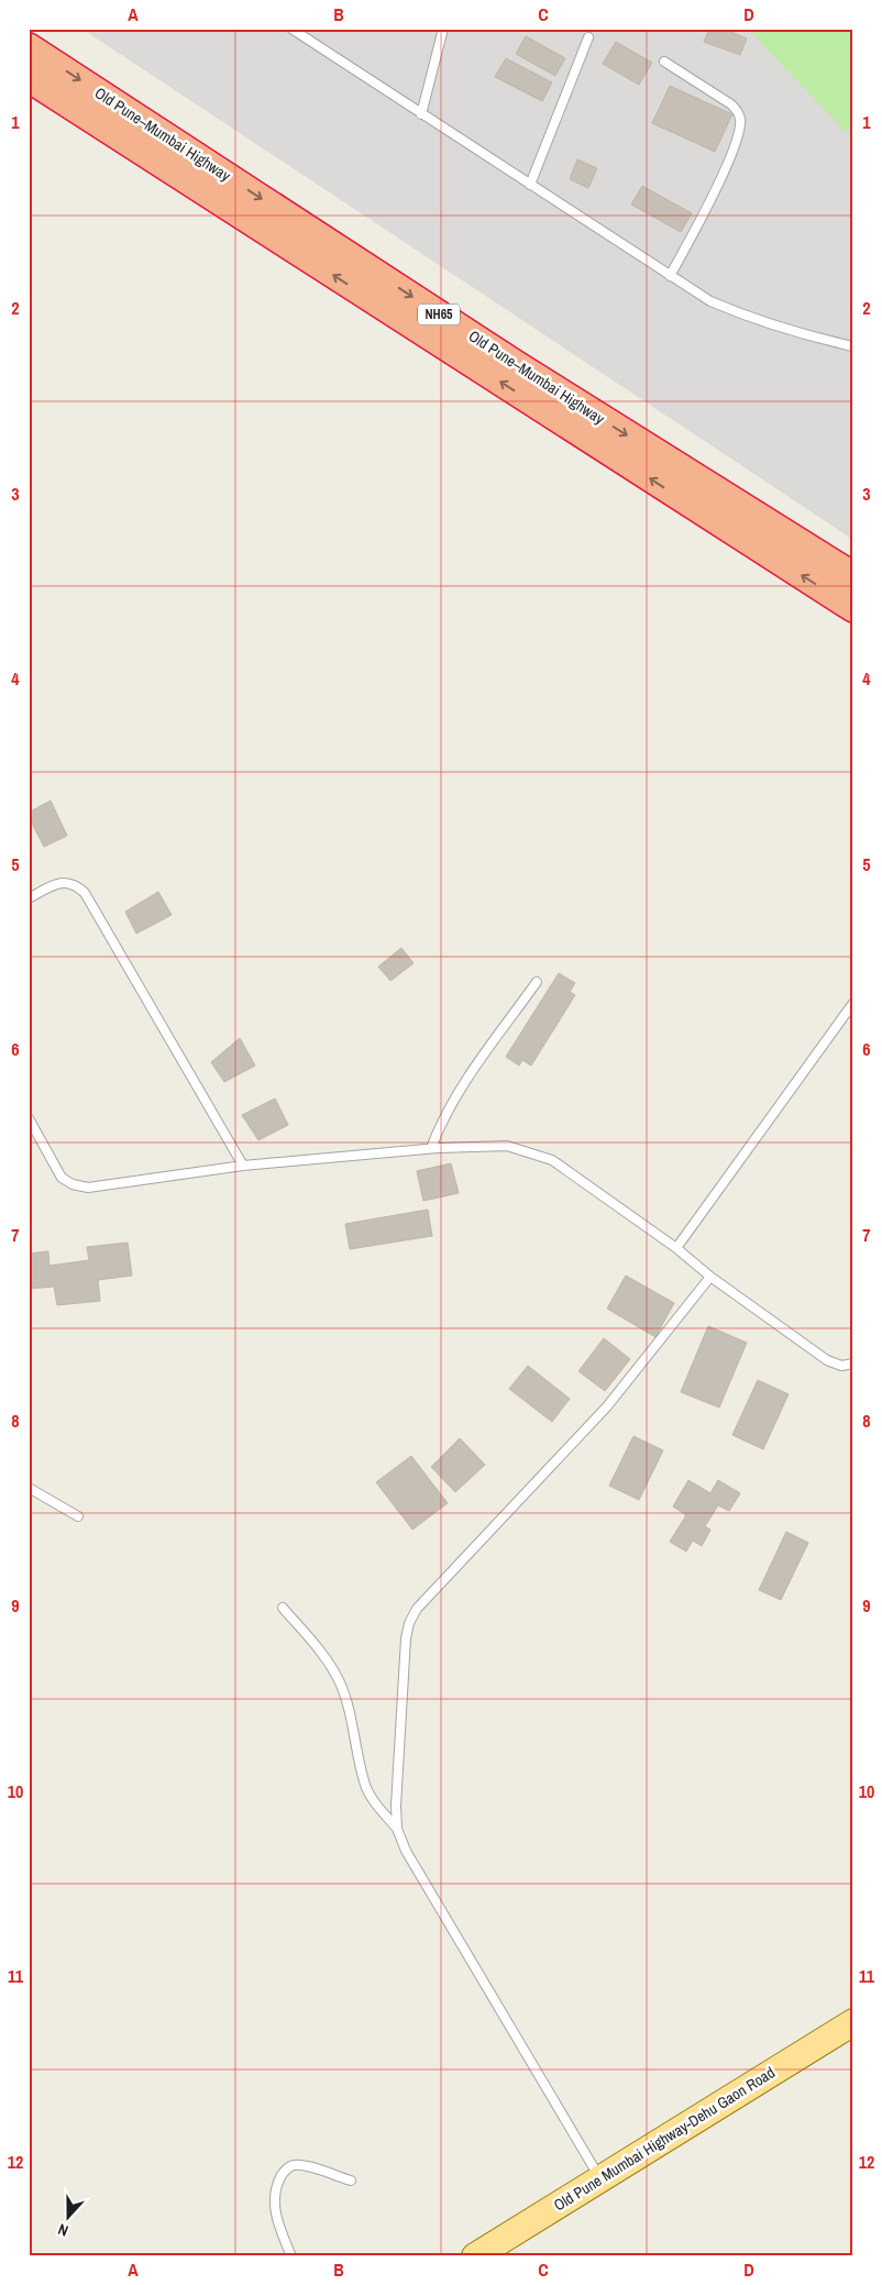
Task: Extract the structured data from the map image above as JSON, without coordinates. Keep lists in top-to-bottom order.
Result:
{
  "streets": {
    "highway": ["Old Pune–Mumbai Highway", "NH65"],
    "main road": ["Old Pune Mumbai Highway-Dehu Gaon Road"]
  },
  "north": "bottom",
  "grid": {
    "columns": [
      "A",
      "B",
      "C",
      "D"
    ],
    "rows": [
      "1",
      "2",
      "3",
      "4",
      "5",
      "6",
      "7",
      "8",
      "9",
      "10",
      "11",
      "12"
    ]
  }
}
